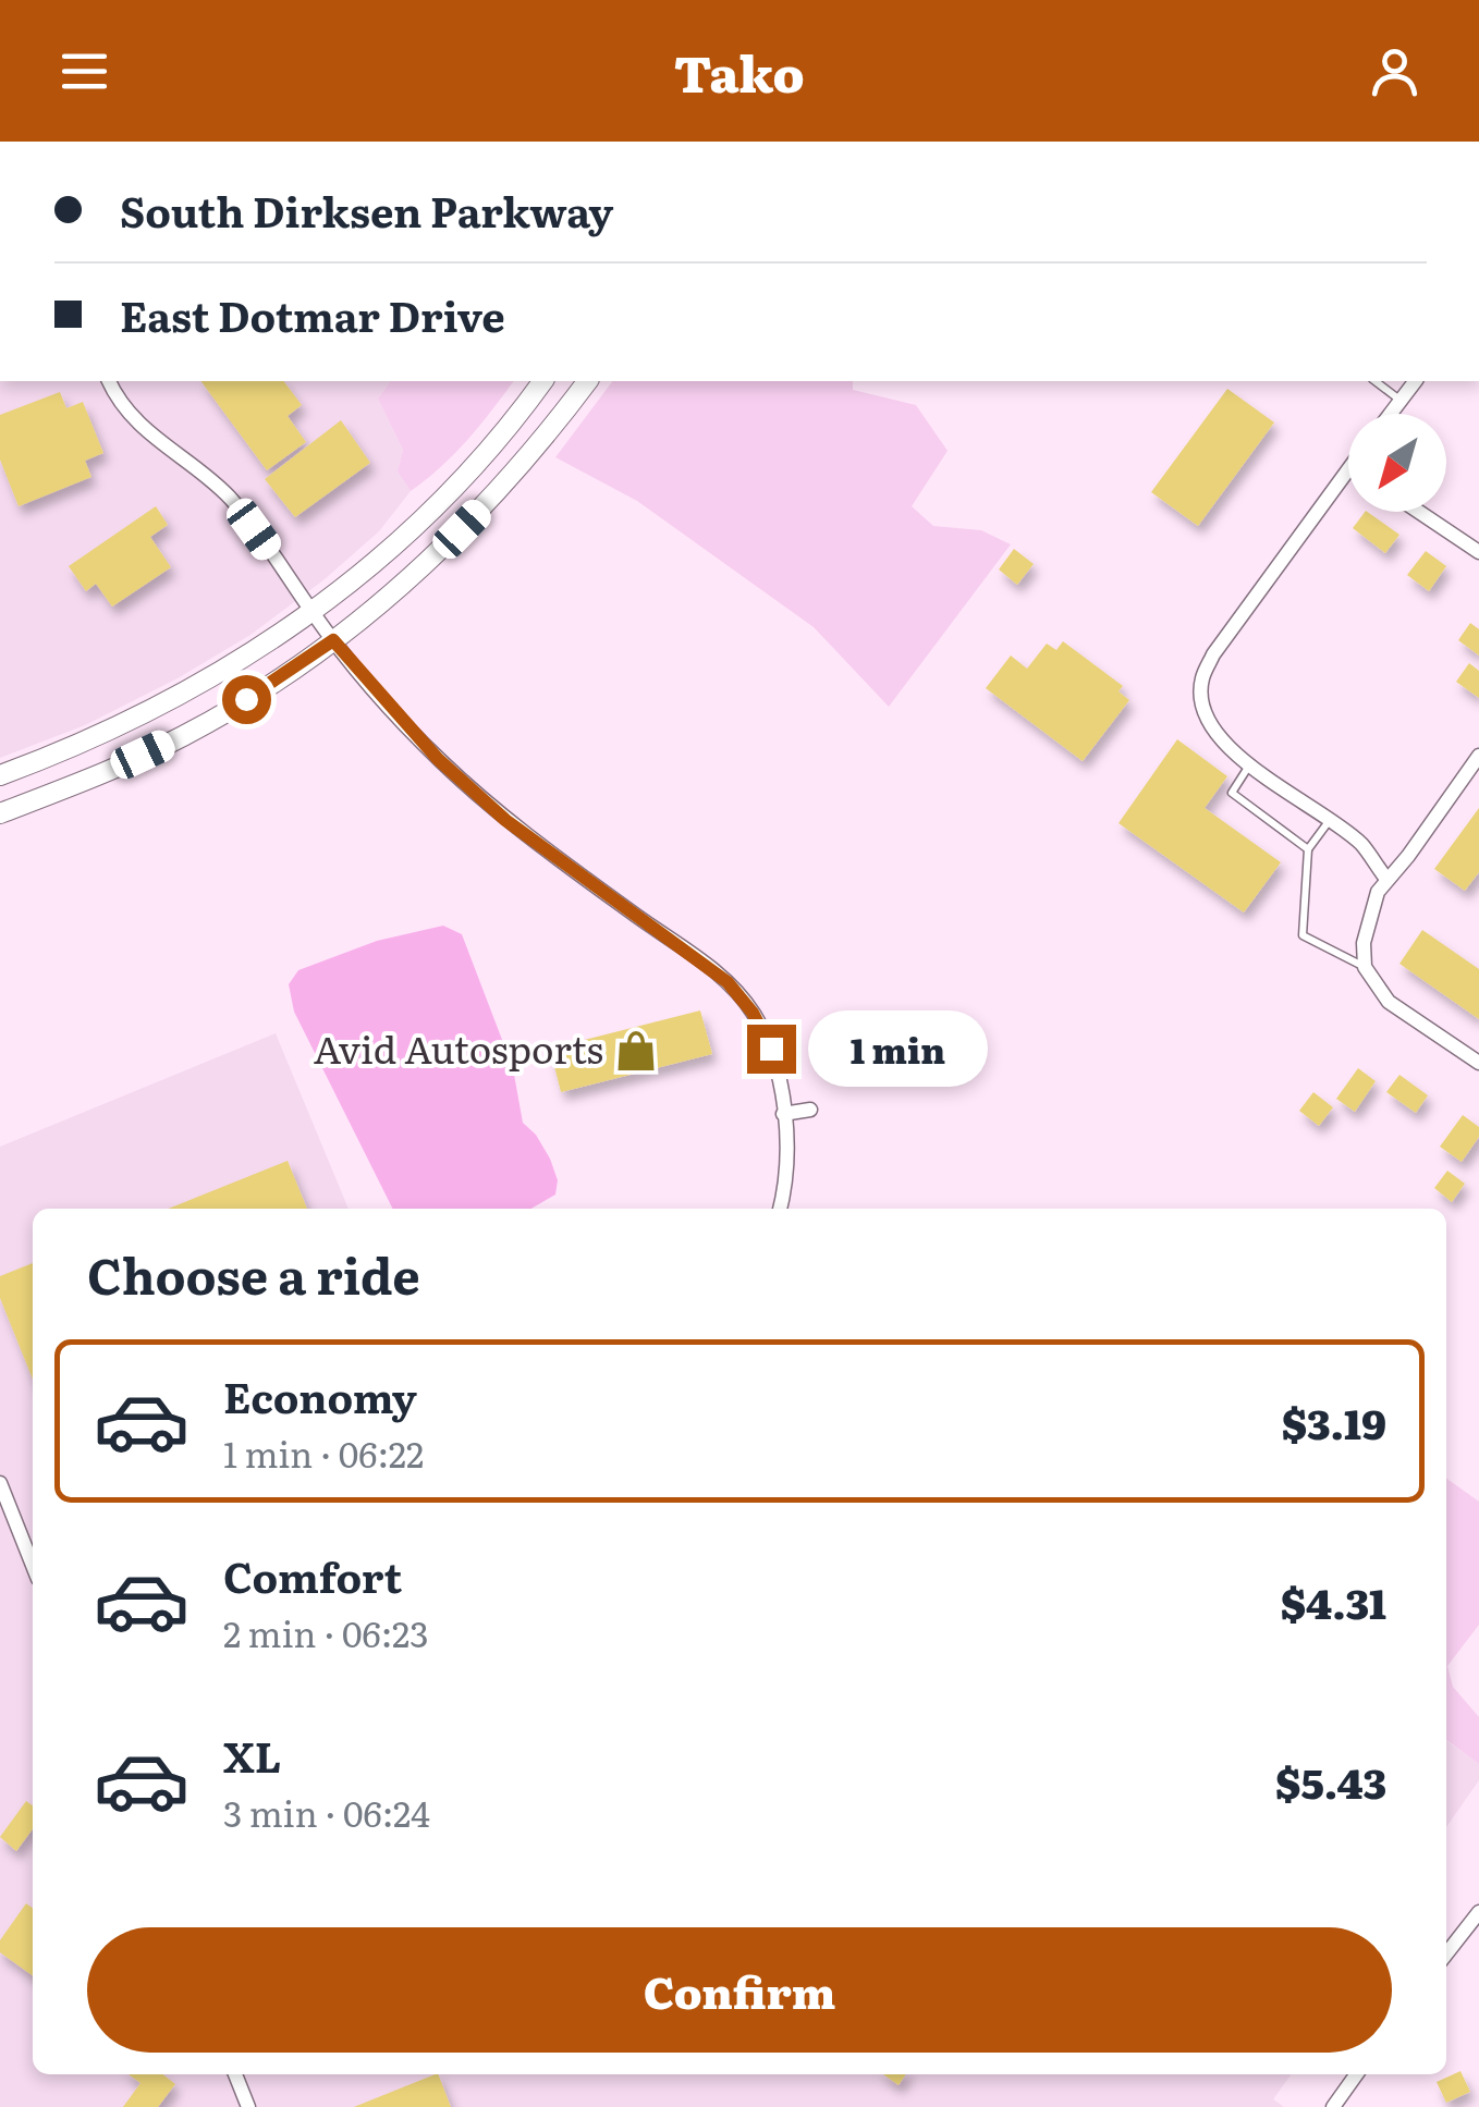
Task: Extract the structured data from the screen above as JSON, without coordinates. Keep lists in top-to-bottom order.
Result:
{
  "places": {
    "shop": ["Avid Autosports"]
  },
  "north": "bottom left",
  "page": {
    "header": "Tako",
    "banner": ["South Dirksen Parkway", "East Dotmar Drive"],
    "bubble": "1 min",
    "heading": "Choose a ride",
    "list": [
      {
        "name": "Economy",
        "note": "1 min · 06:22",
        "value": "$3.19"
      },
      {
        "name": "Comfort",
        "note": "2 min · 06:23",
        "value": "$4.31"
      },
      {
        "name": "XL",
        "note": "3 min · 06:24",
        "value": "$5.43"
      }
    ],
    "buttons": "Confirm"
  }
}
